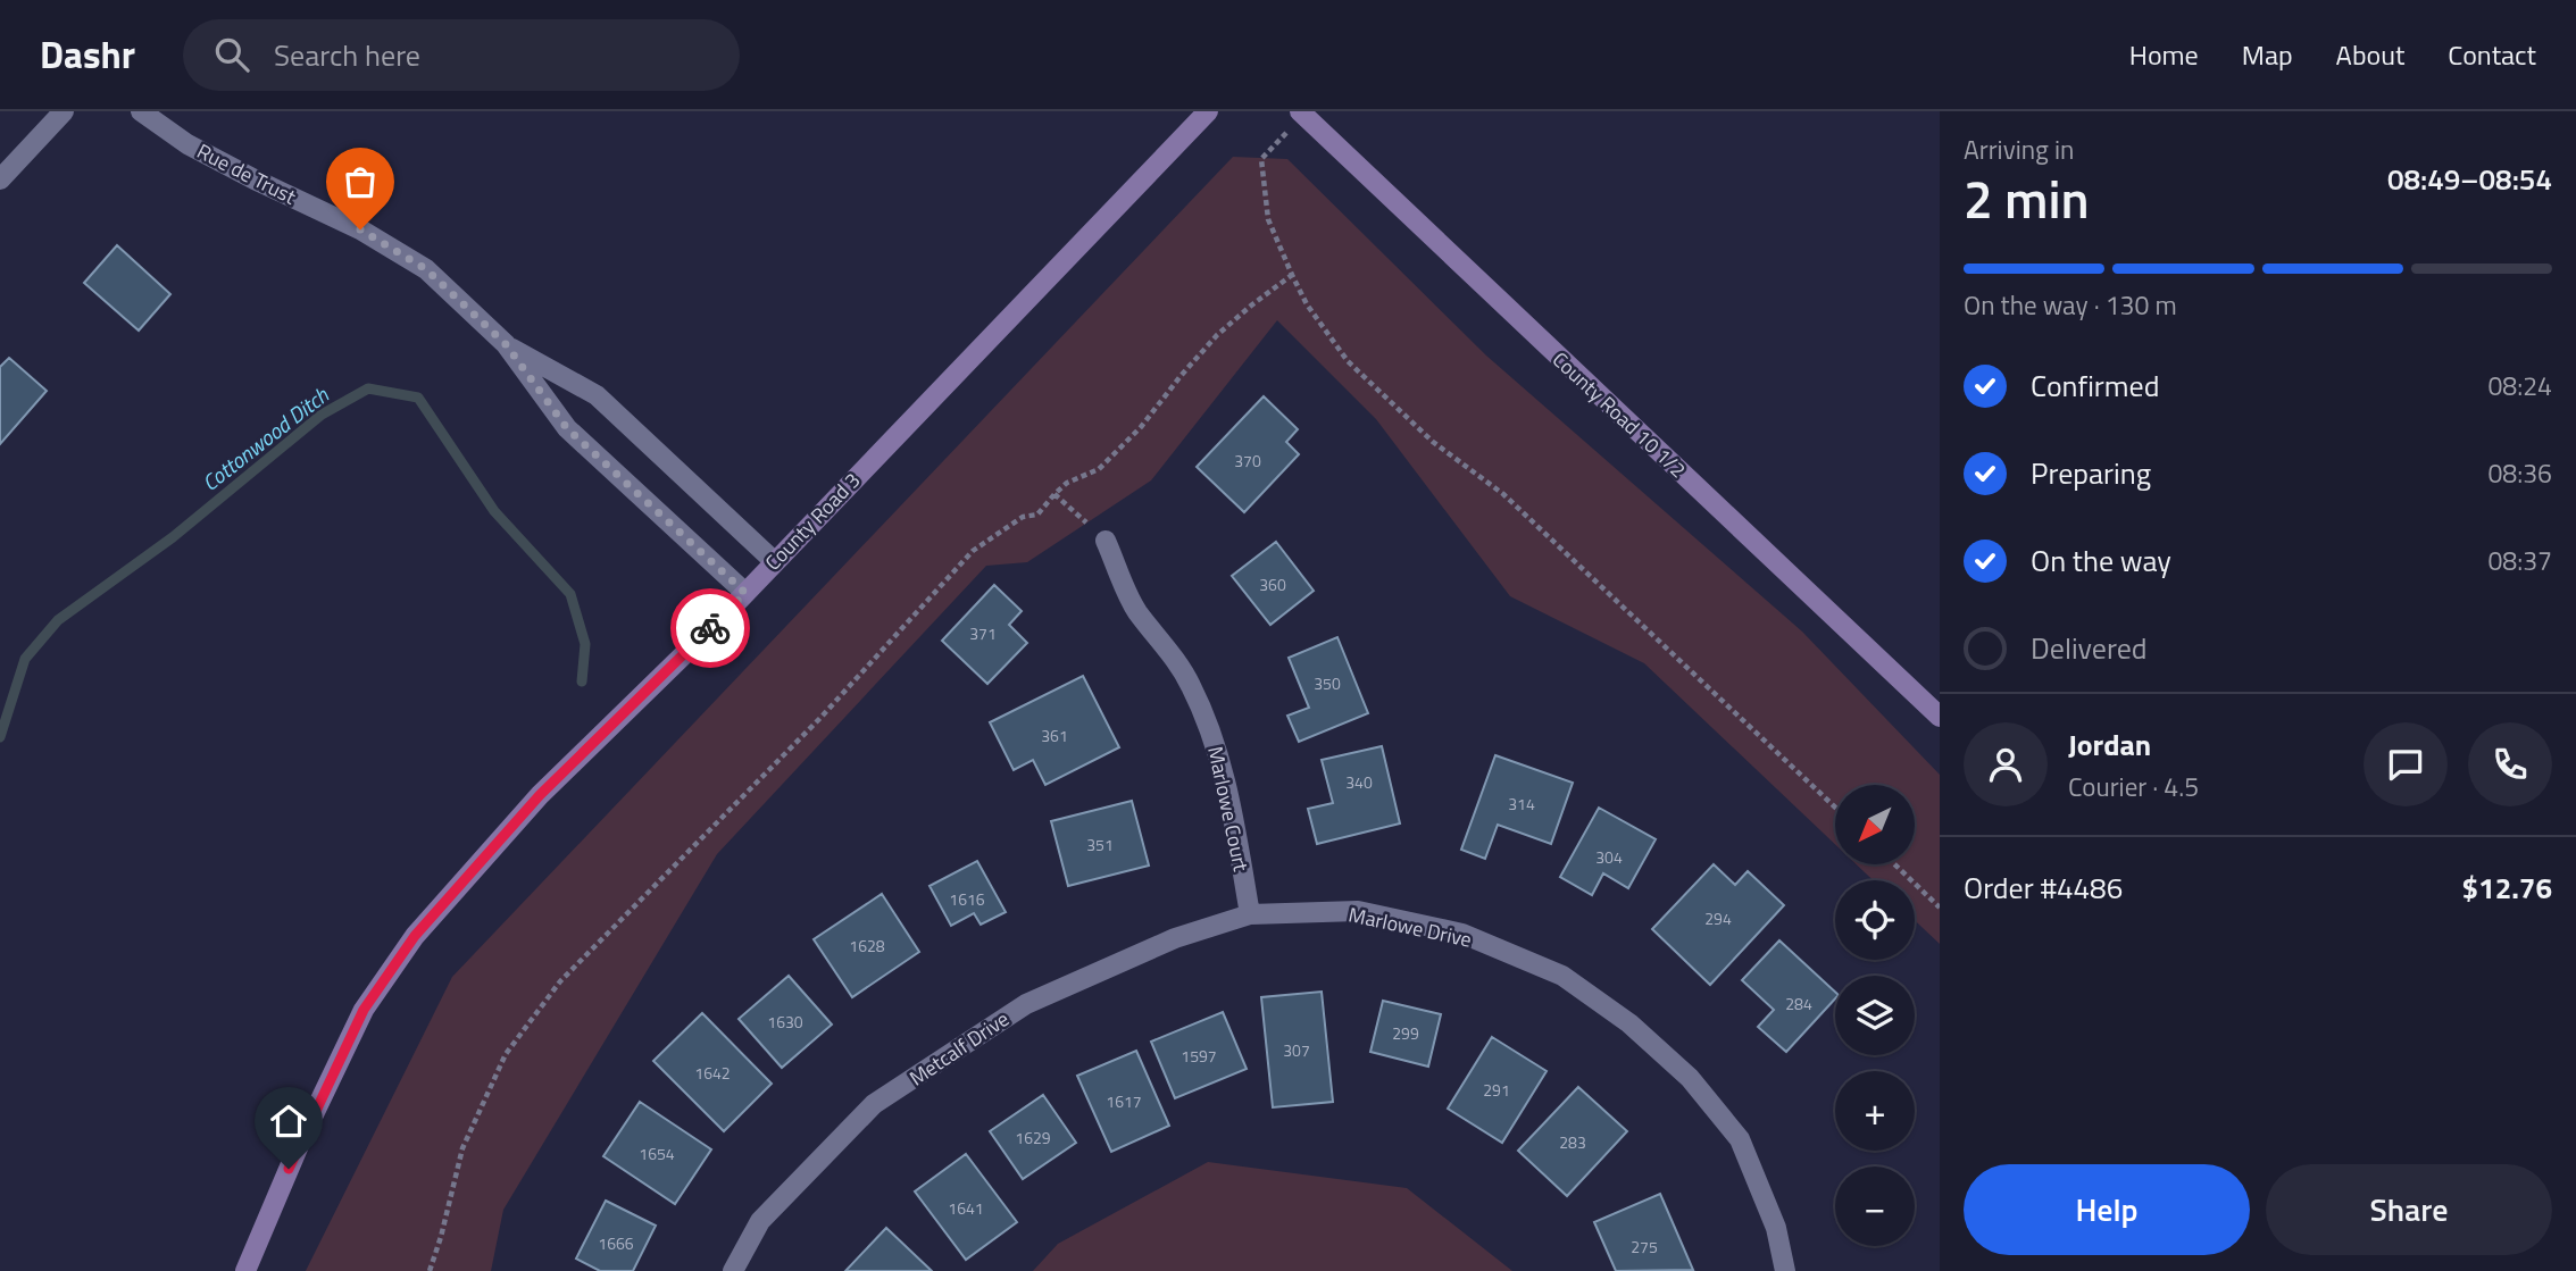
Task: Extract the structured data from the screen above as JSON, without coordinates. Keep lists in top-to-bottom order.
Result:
{
  "streets": {
    "street": [
      "Rue de Trust",
      "County Road 10 1/2",
      "County Road 3",
      "Marlowe Court",
      "Marlowe Drive",
      "Metcalf Drive"
    ]
  },
  "crossings": [
    ["Rue de Trust", "County Road 3"],
    ["Marlowe Court", "Marlowe Drive"],
    ["Marlowe Court", "Metcalf Drive"],
    ["Marlowe Drive", "Metcalf Drive"]
  ],
  "water": ["Cottonwood Ditch"],
  "house_numbers": [
    "370",
    "360",
    "371",
    "350",
    "361",
    "340",
    "314",
    "351",
    "304",
    "1616",
    "294",
    "1628",
    "284",
    "1630",
    "299",
    "307",
    "1597",
    "1642",
    "291",
    "1617",
    "1629",
    "283",
    "1654",
    "1641",
    "1666",
    "275"
  ],
  "north": "bottom left",
  "page": {
    "header": "Dashr",
    "search": "Search here",
    "nav": [
      "Home",
      "Map",
      "About",
      "Contact"
    ],
    "heading": ["2 min", "Arriving in", "08:49–08:54"],
    "panel": [
      "Jordan",
      "Courier · 4.5",
      "Order #4486",
      "$12.76"
    ],
    "bar": "On the way · 130 m",
    "list": [
      ["Confirmed", "08:24"],
      ["Preparing", "08:36"],
      ["On the way", "08:37"],
      "Delivered"
    ],
    "map_buttons": ["+", "−"],
    "buttons": ["Help", "Share"]
  }
}
